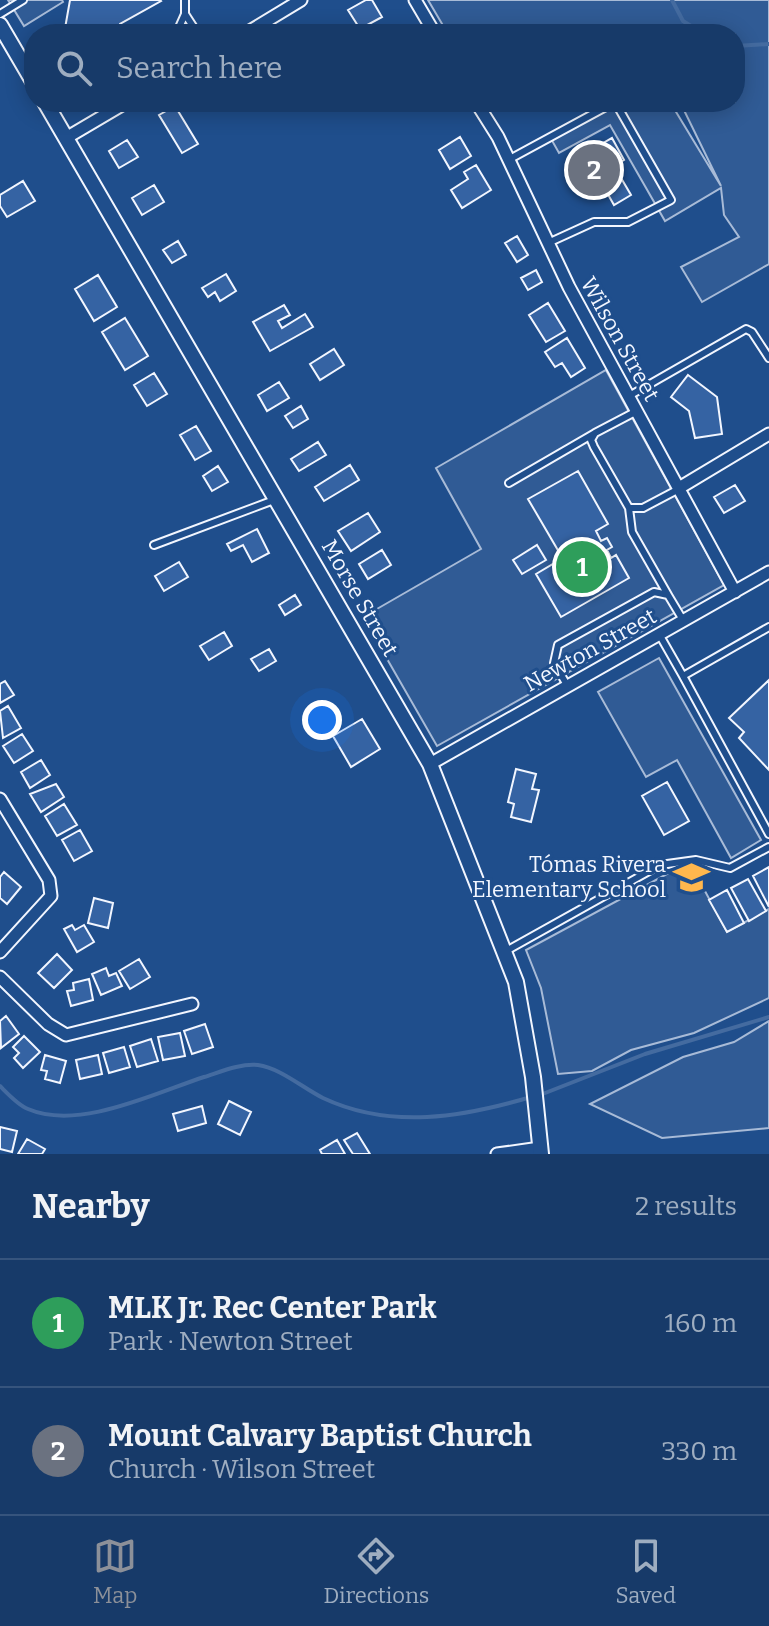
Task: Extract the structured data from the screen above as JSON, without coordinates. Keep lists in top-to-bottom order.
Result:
{
  "streets": {
    "street": ["Wilson Street", "Morse Street", "Newton Street"]
  },
  "crossings": [
    ["Wilson Street", "Newton Street"],
    ["Morse Street", "Newton Street"]
  ],
  "places": {
    "school or university": ["Tómas Rivera Elementary School"]
  },
  "page": {
    "search": "Search here",
    "pins": ["2", "1"],
    "heading": ["Nearby", "2 results"],
    "list": [
      {
        "mark": "1",
        "name": "MLK Jr. Rec Center Park",
        "note": "Park · Newton Street",
        "value": "160 m"
      },
      {
        "mark": "2",
        "name": "Mount Calvary Baptist Church",
        "note": "Church · Wilson Street",
        "value": "330 m"
      }
    ],
    "nav": ["Map", "Directions", "Saved"]
  }
}
